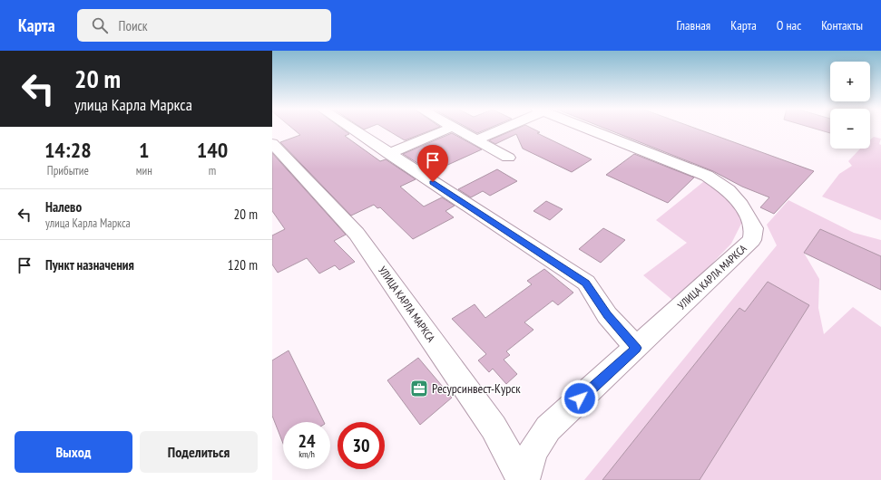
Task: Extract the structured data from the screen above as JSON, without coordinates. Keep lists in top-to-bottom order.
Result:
{
  "streets": {
    "street": ["УЛИЦА КАРЛА МАРКСА"]
  },
  "places": {
    "office": ["Ресурсинвест-Курск"]
  },
  "page": {
    "header": "Карта",
    "search": "Поиск",
    "nav": [
      "Главная",
      "Карта",
      "О нас",
      "Контакты"
    ],
    "turn": ["20 m", "улица Карла Маркса"],
    "map_buttons": ["+", "−"],
    "eta": [
      "14:28",
      "Прибытие",
      "1",
      "мин",
      "140",
      "m"
    ],
    "list": [
      {
        "name": "Налево",
        "note": "улица Карла Маркса",
        "value": "20 m"
      },
      {
        "name": "Пункт назначения",
        "value": "120 m"
      }
    ],
    "speed": "24 km/h",
    "limit": "30",
    "buttons": ["Выход", "Поделиться"]
  }
}
